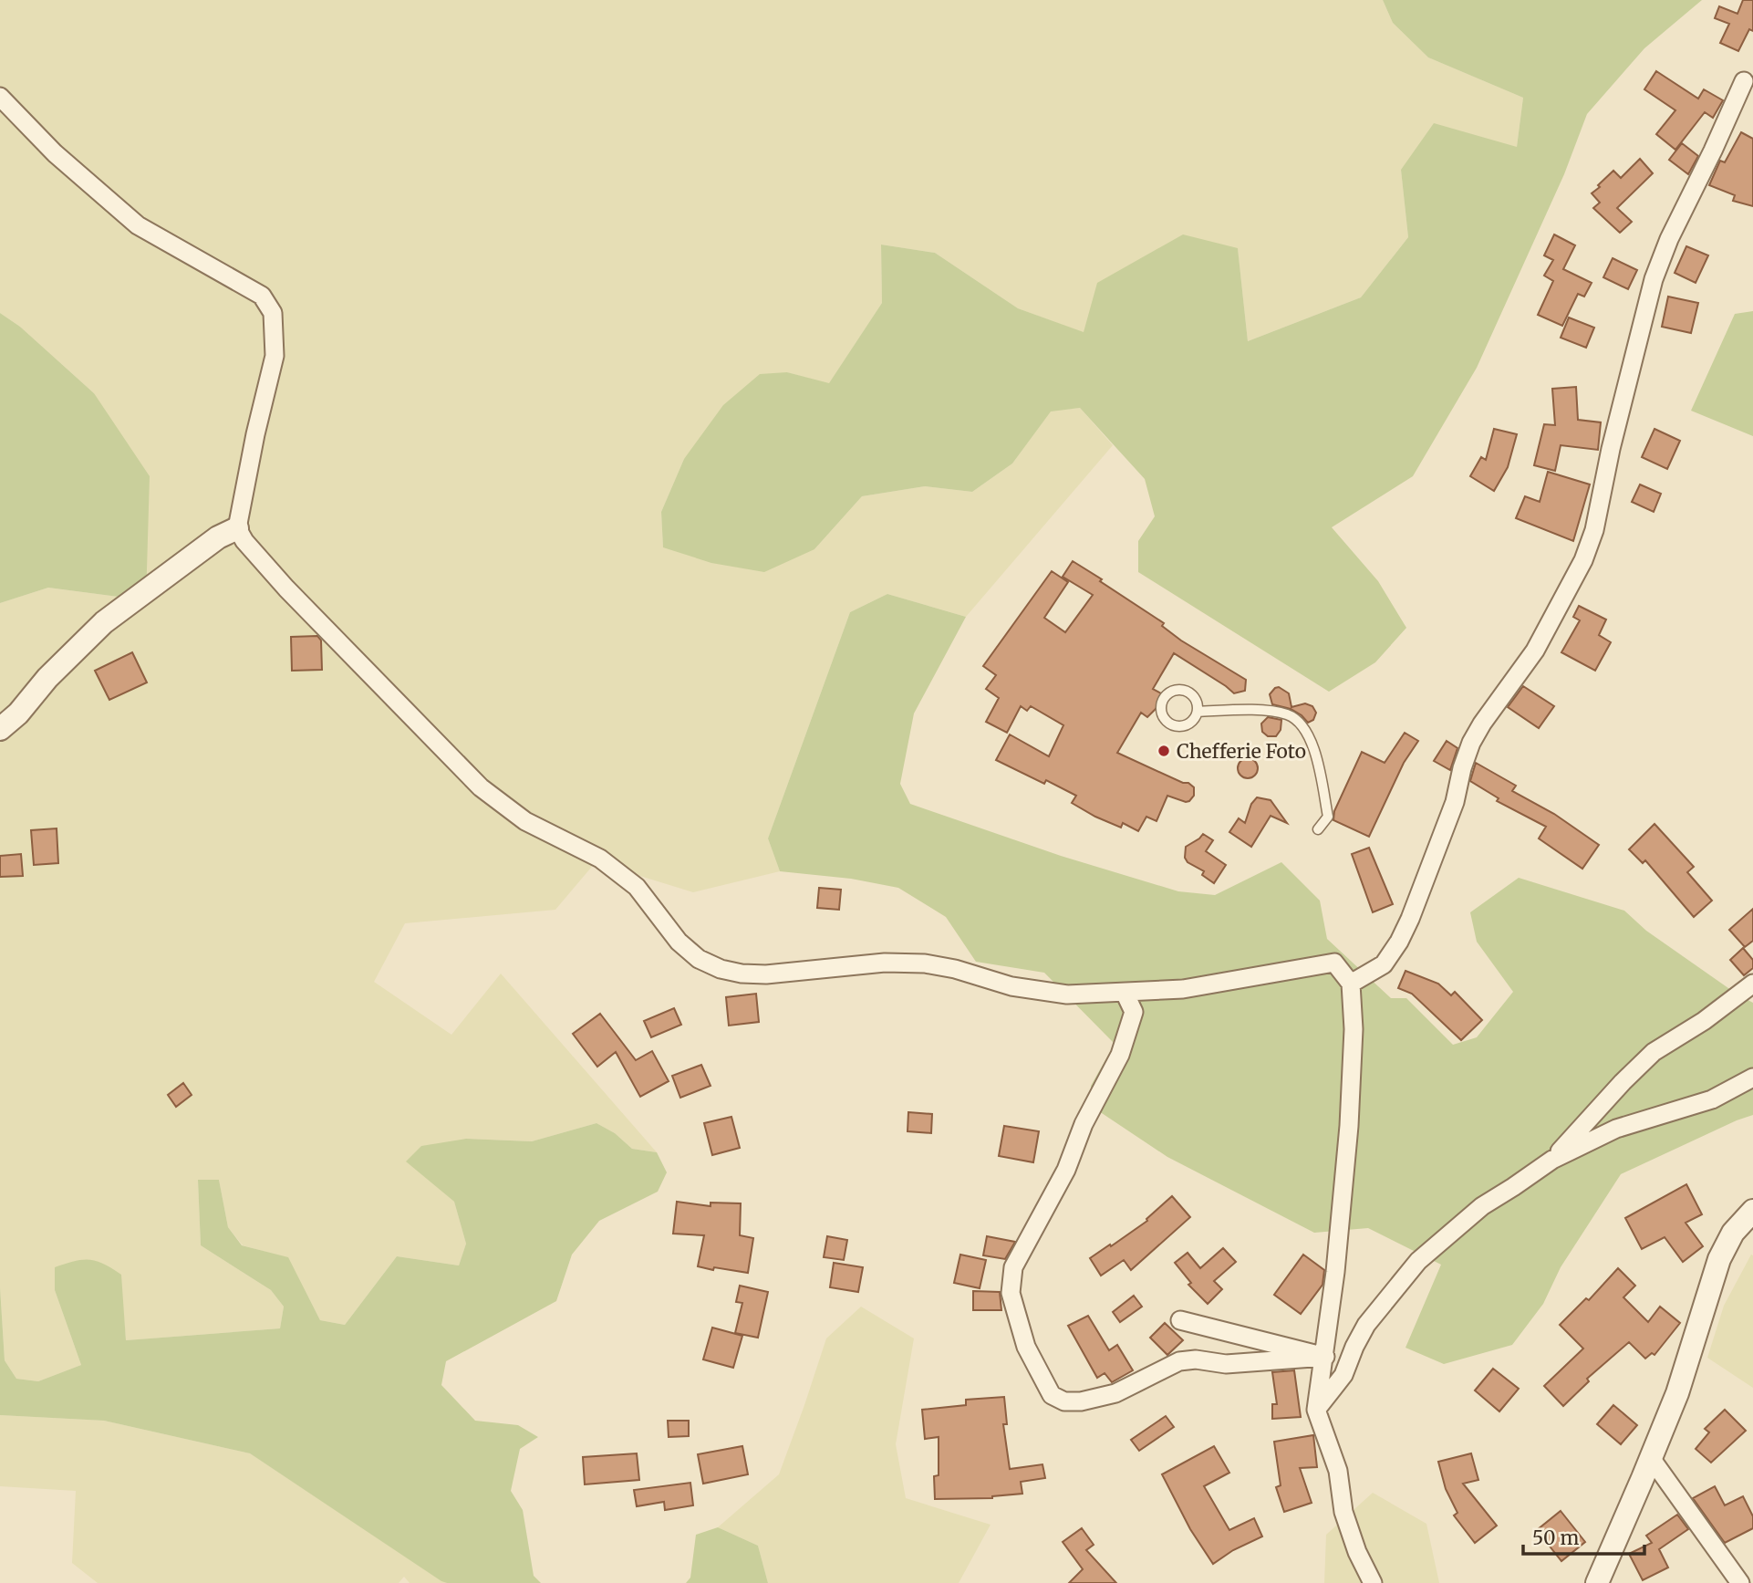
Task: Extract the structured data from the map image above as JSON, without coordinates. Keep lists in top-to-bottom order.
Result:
{
  "places": ["Chefferie Foto"],
  "scale_bar": "50 m"
}
